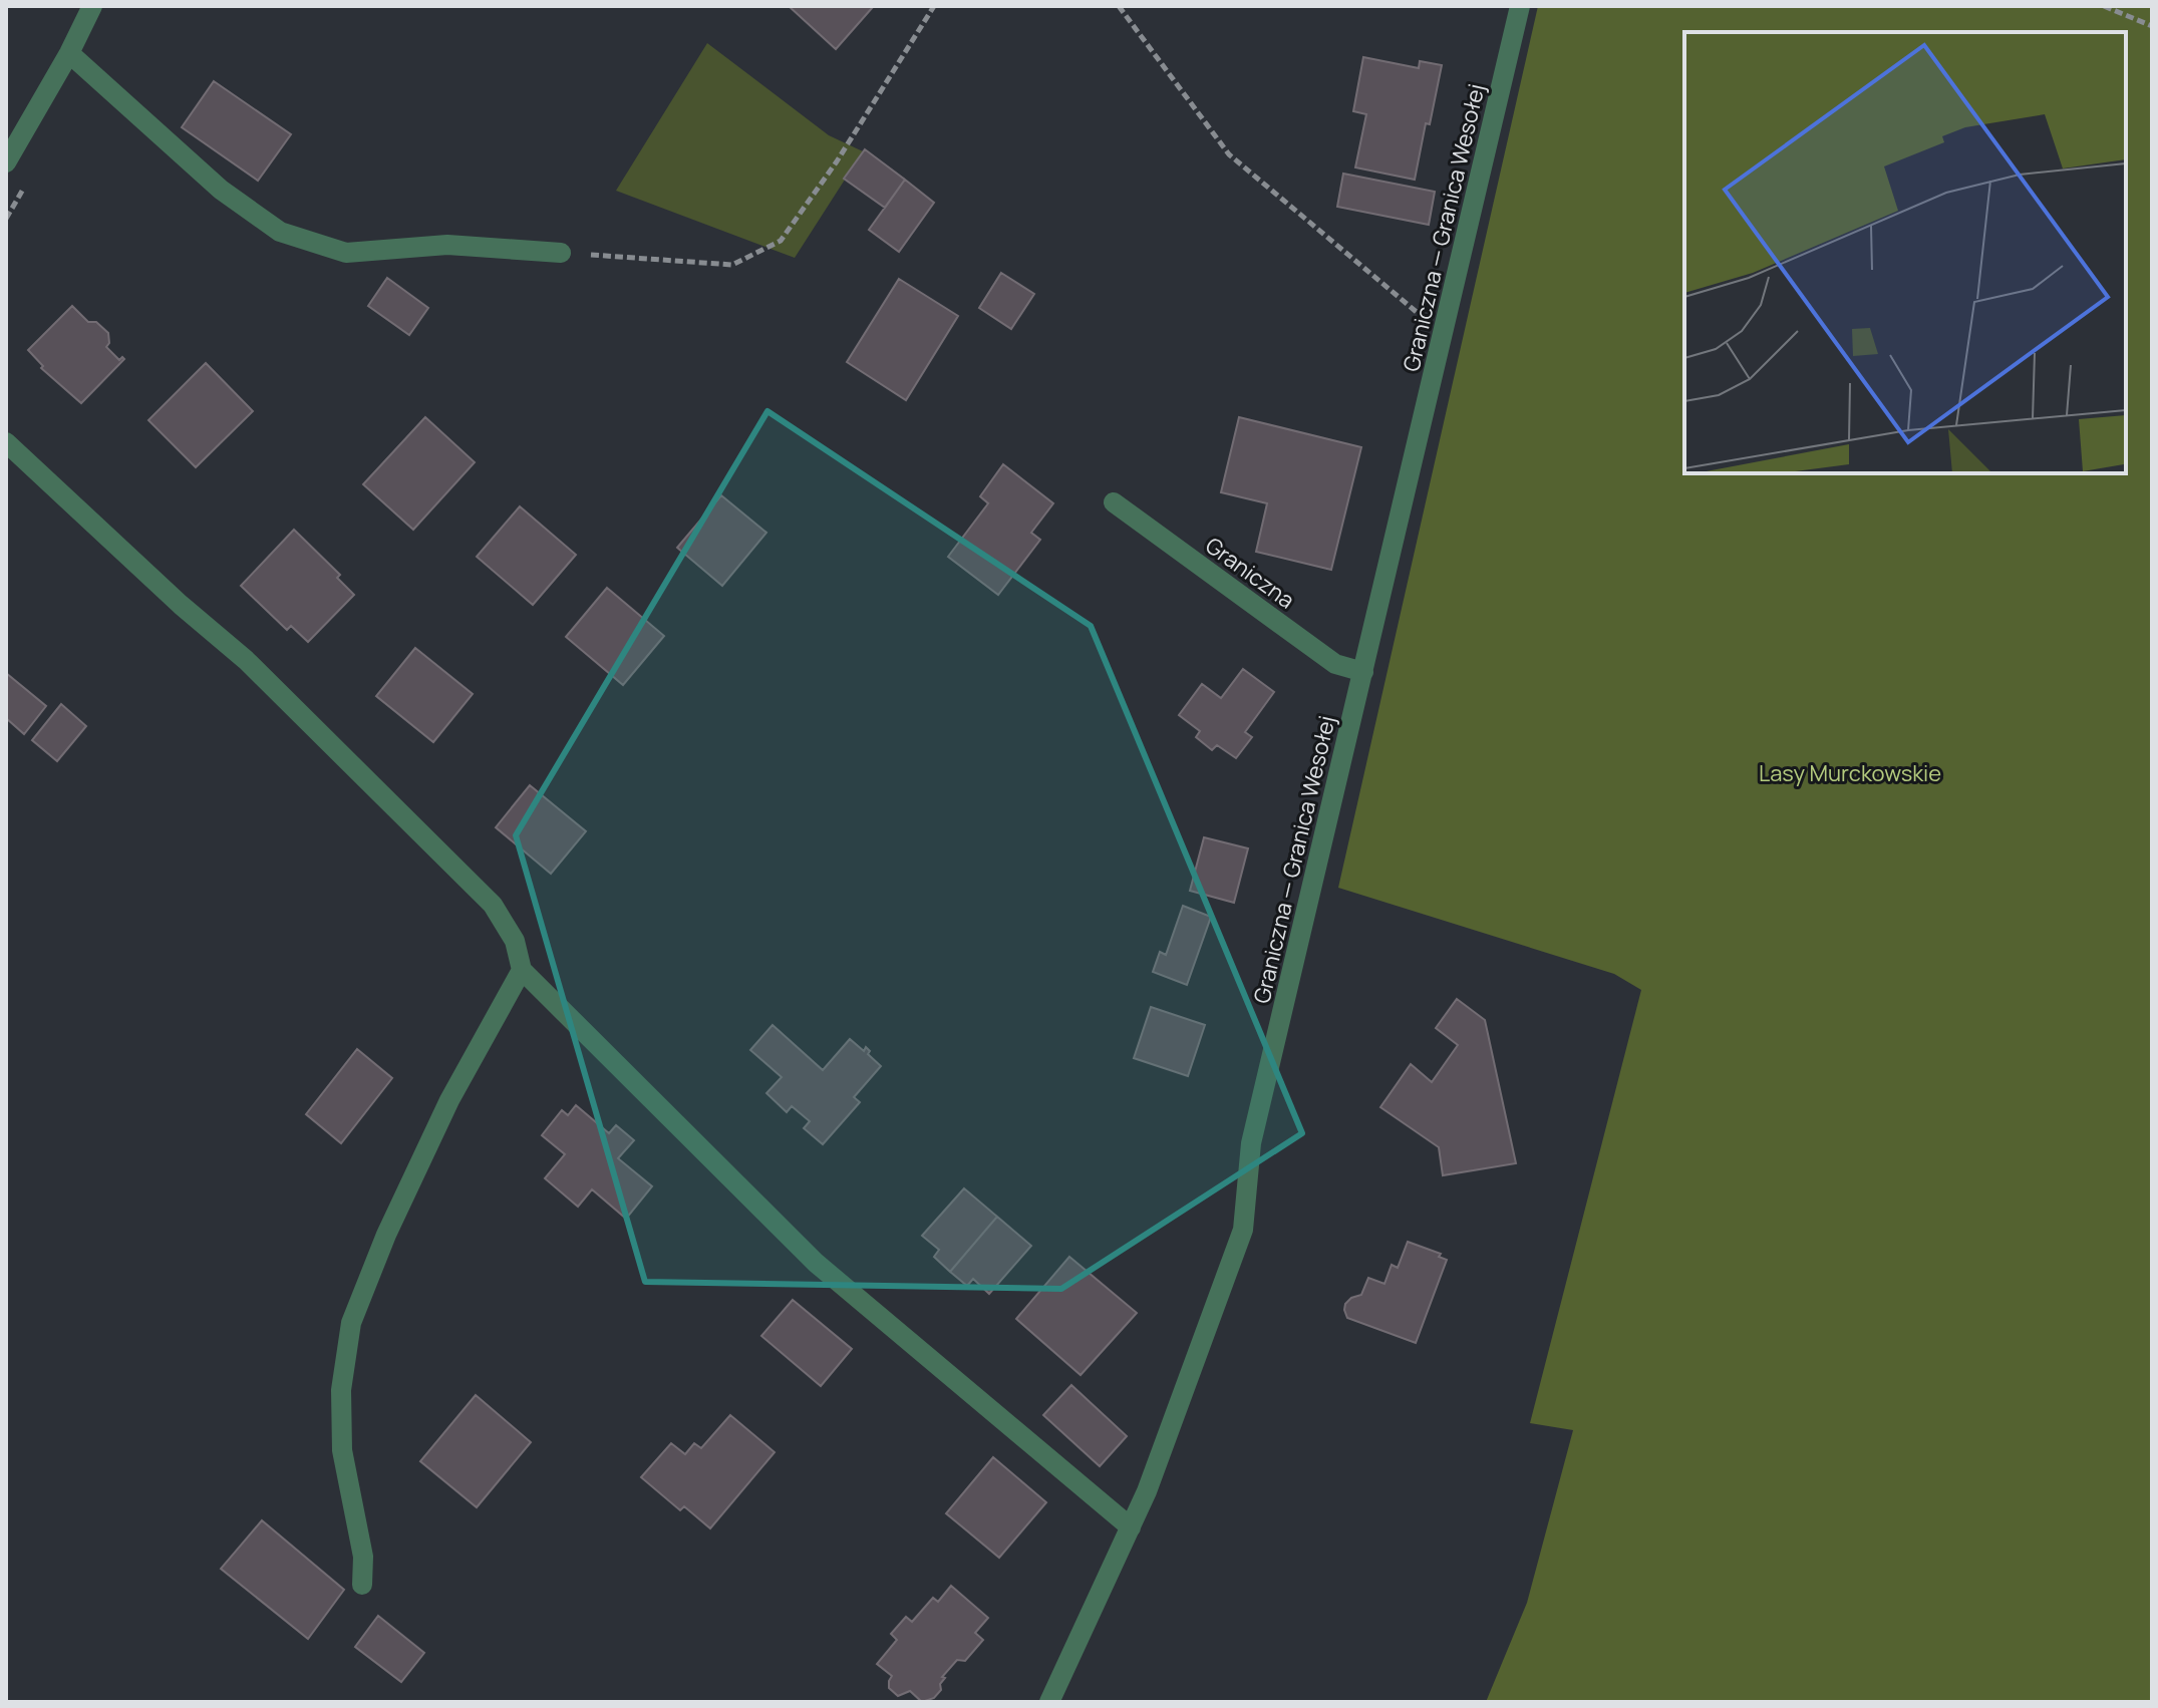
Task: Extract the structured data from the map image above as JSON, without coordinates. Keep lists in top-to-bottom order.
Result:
{
  "streets": {
    "street": ["Graniczna — Granica Wesołej", "Graniczna"]
  },
  "crossings": [
    ["Graniczna — Granica Wesołej", "Graniczna"]
  ],
  "parks": ["Lasy Murckowskie"]
}
